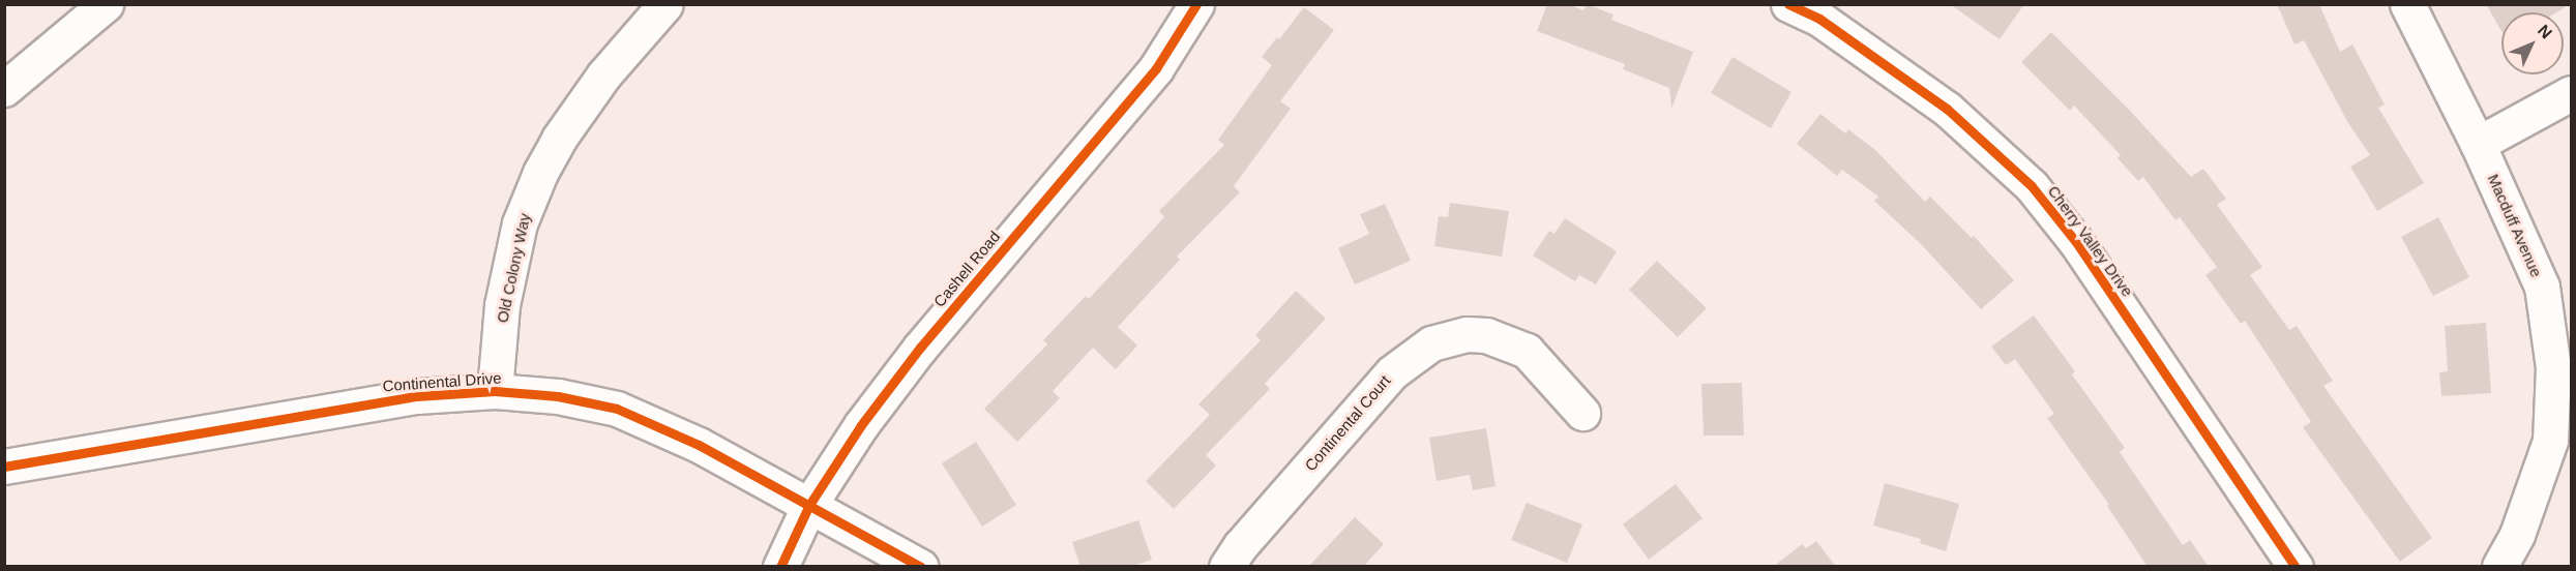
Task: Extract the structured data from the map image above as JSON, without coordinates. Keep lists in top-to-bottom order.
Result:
{
  "streets": {
    "street": [
      "Macduff Avenue",
      "Cherry Valley Drive",
      "Old Colony Way",
      "Cashell Road",
      "Continental Drive",
      "Continental Court"
    ]
  },
  "crossings": [
    ["Old Colony Way", "Continental Drive"],
    ["Cashell Road", "Continental Drive"]
  ],
  "north": "top right"
}
